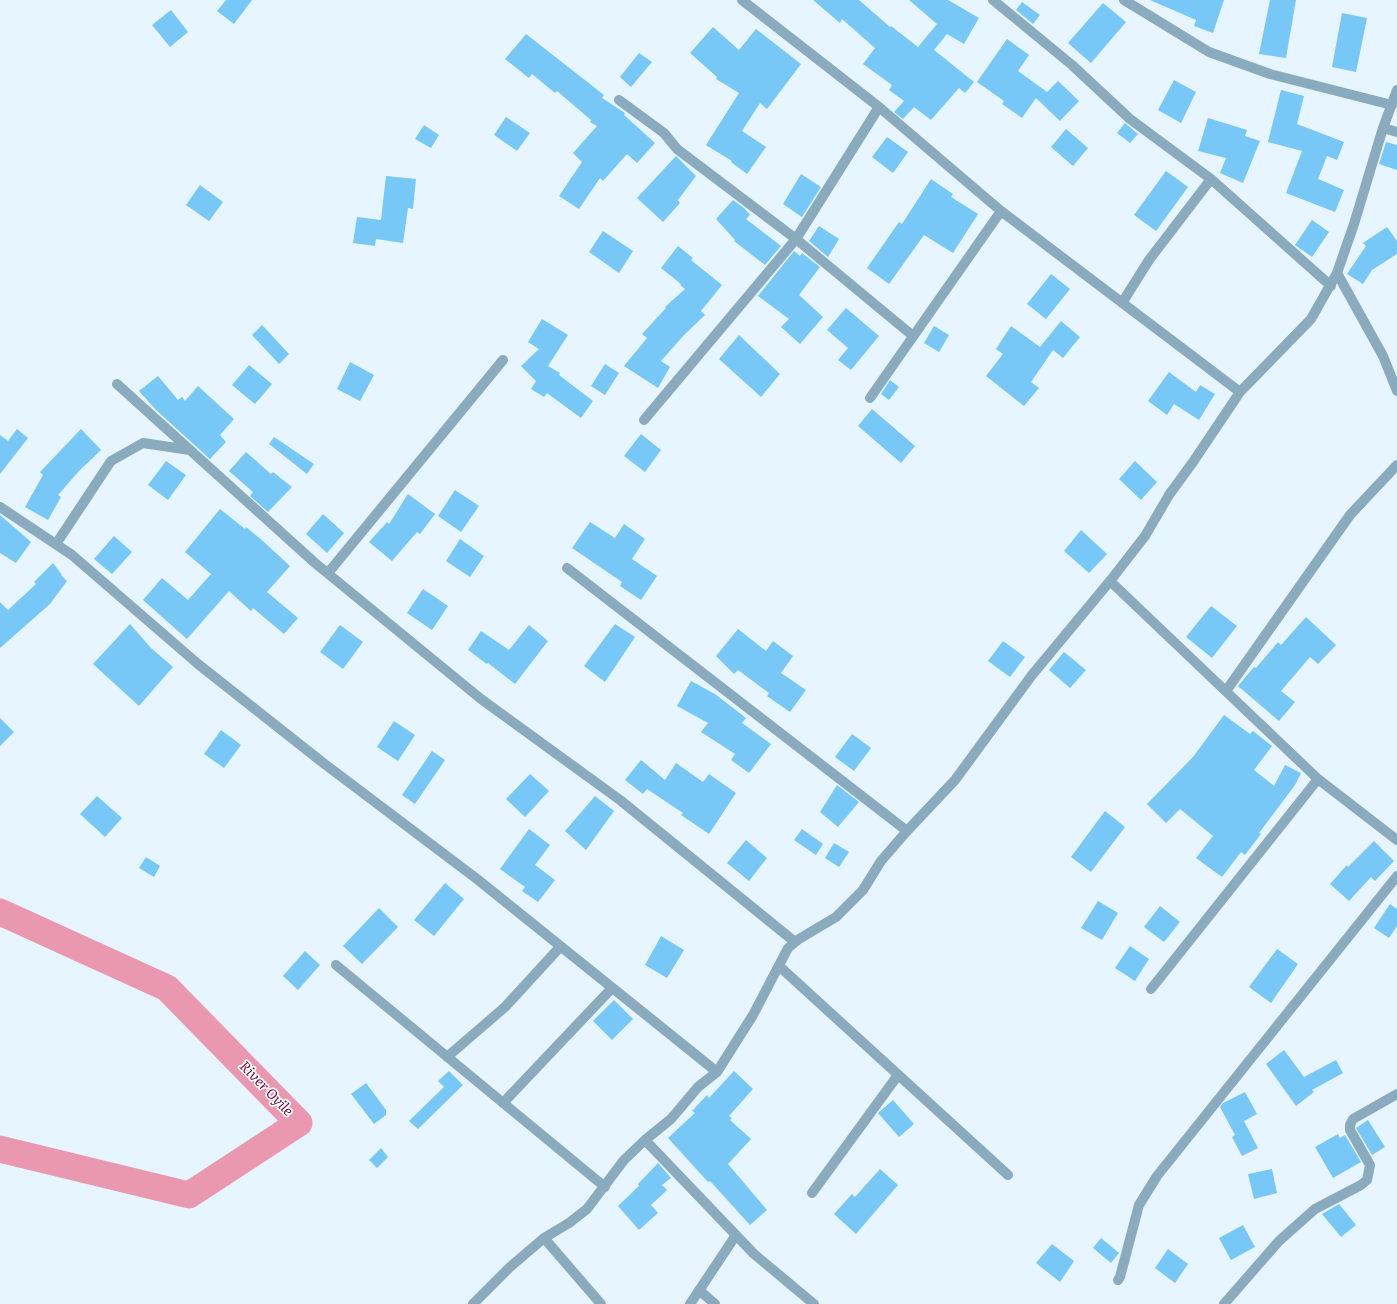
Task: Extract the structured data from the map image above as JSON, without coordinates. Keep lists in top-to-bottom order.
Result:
{
  "water": ["River Oyile"]
}
